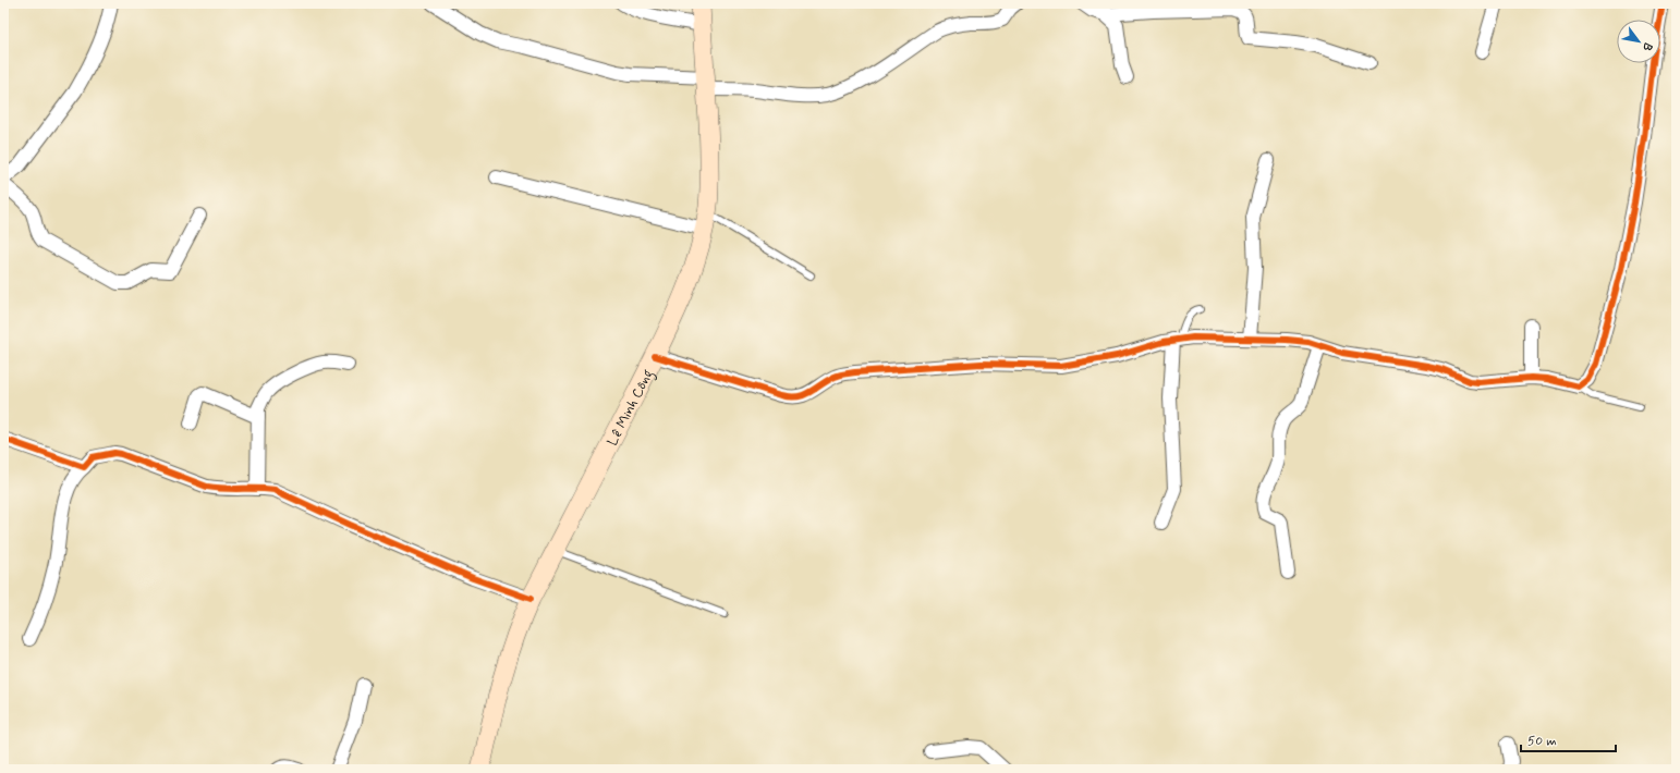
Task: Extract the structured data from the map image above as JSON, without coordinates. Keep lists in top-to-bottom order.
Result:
{
  "streets": {
    "main road": ["Lê Minh Công"]
  },
  "scale_bar": "50 m",
  "north": "bottom right"
}
